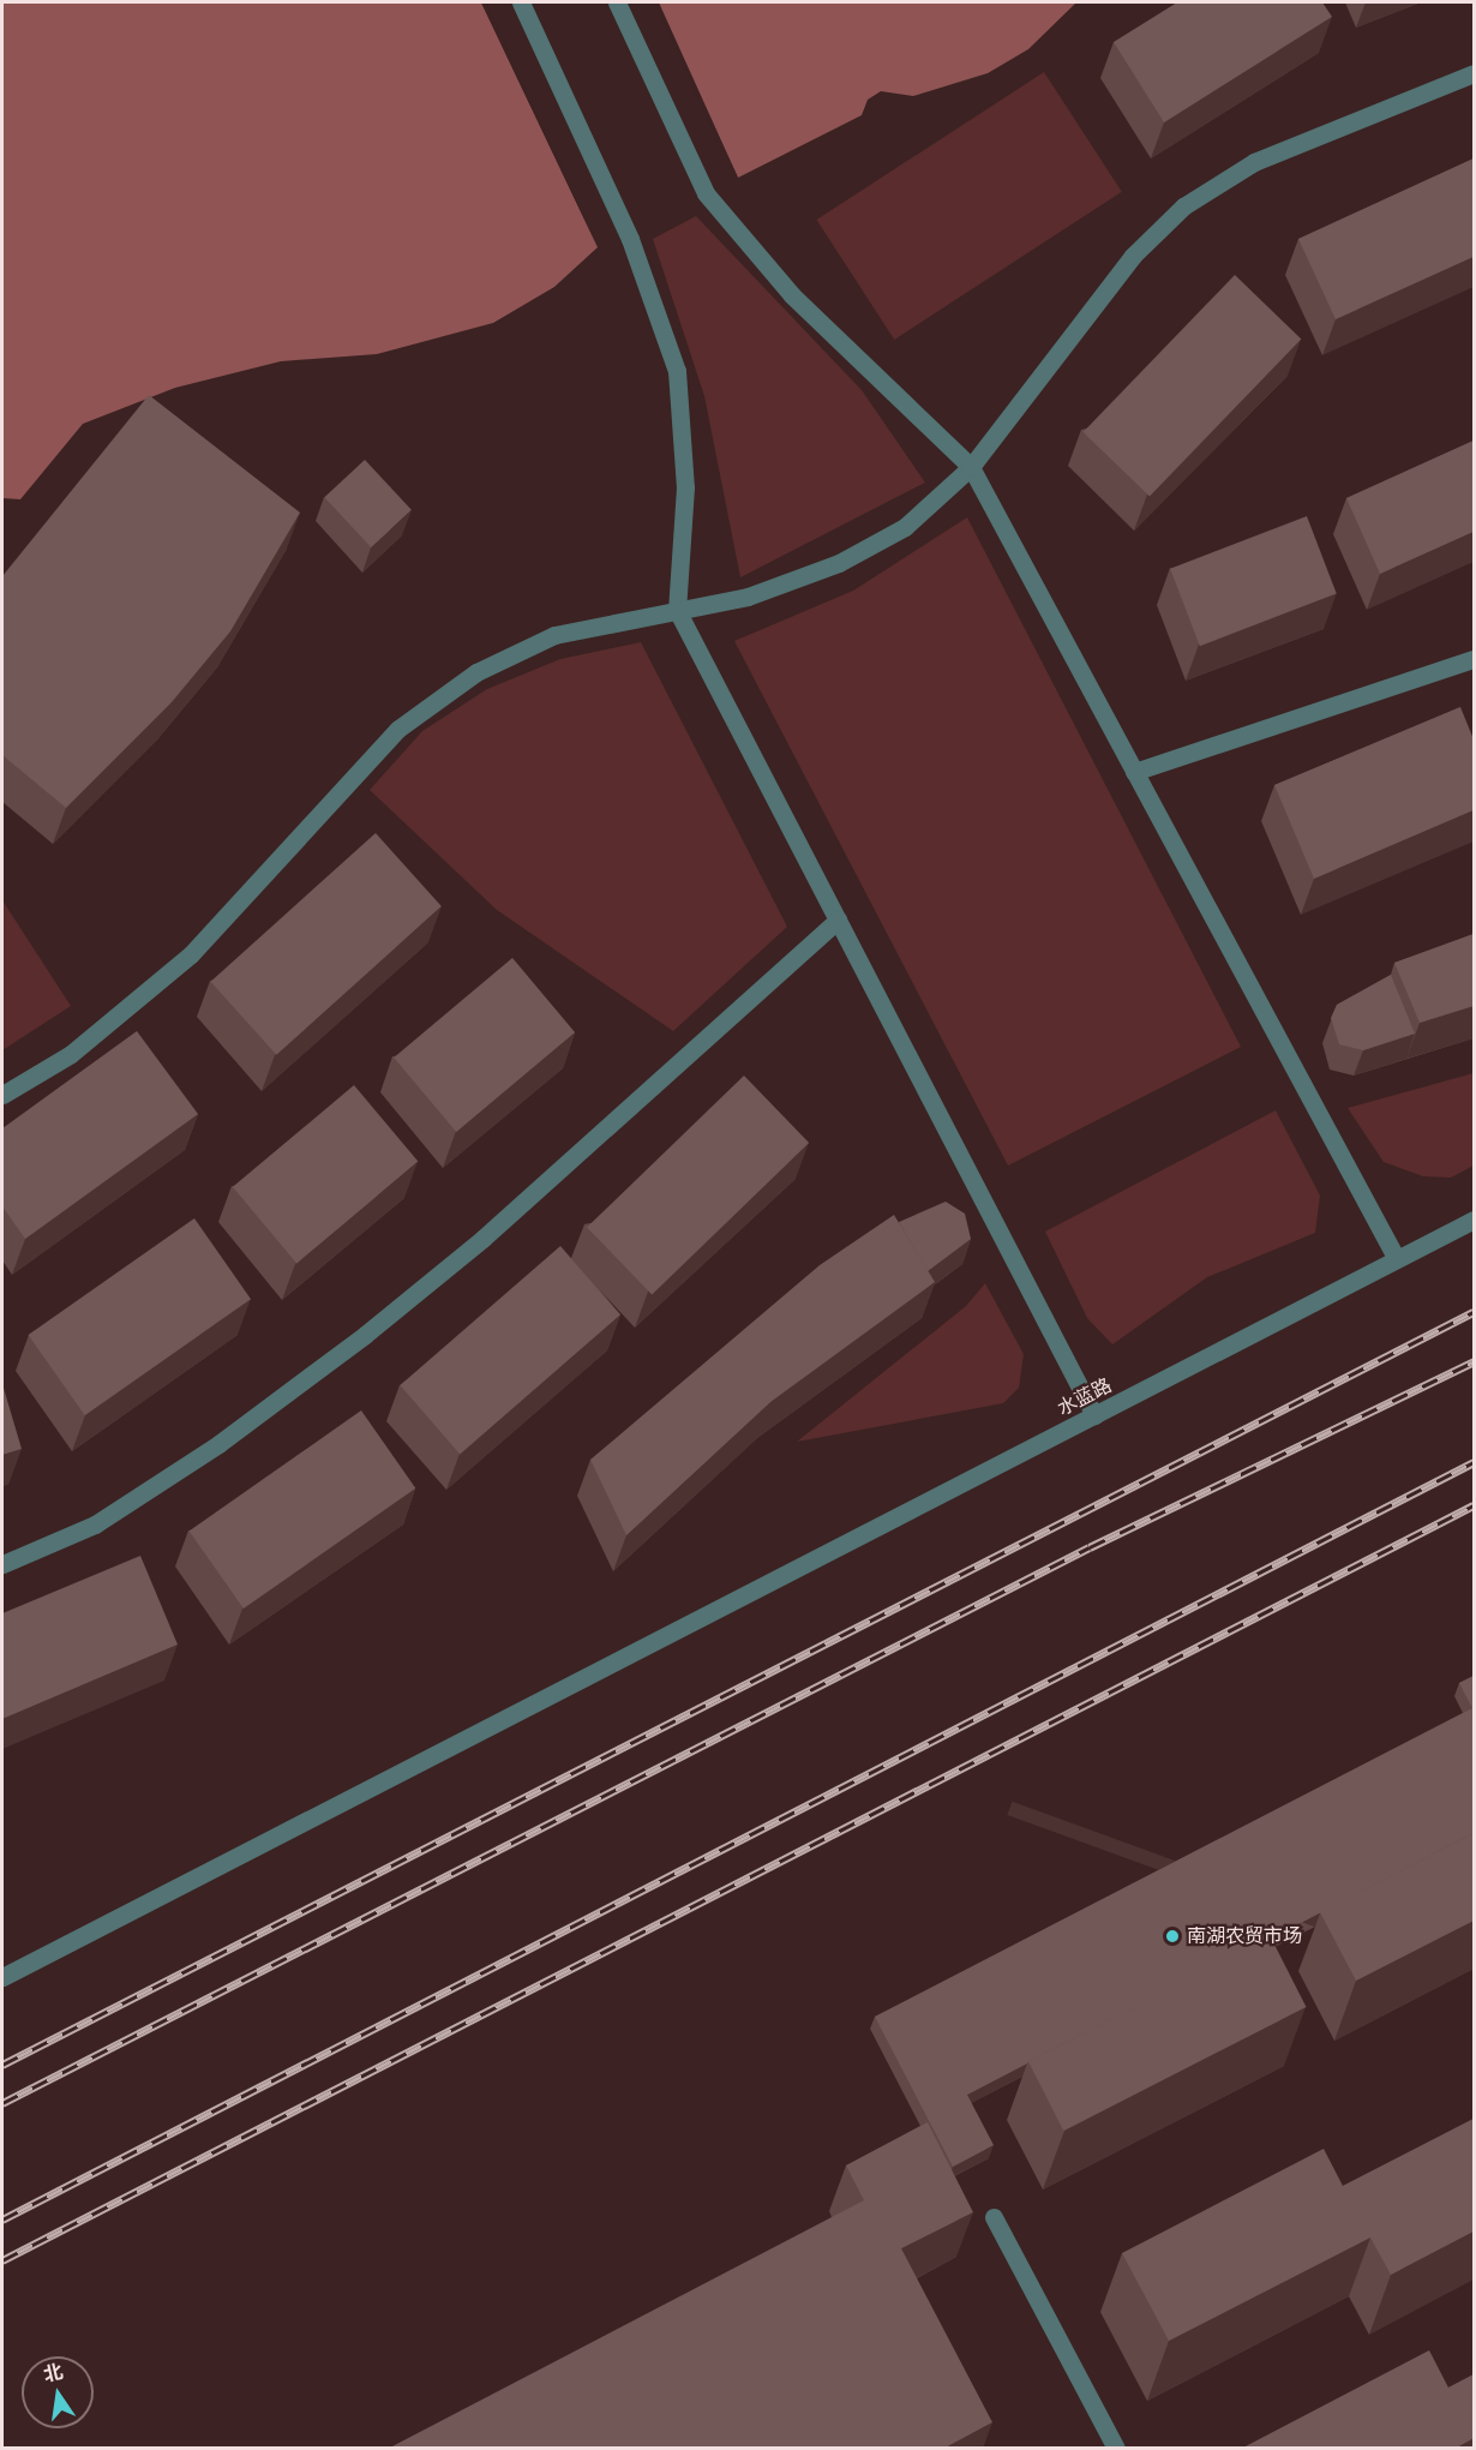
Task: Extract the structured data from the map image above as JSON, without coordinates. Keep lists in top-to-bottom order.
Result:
{
  "streets": {
    "street": ["水蓝路"]
  },
  "places": ["南湖农贸市场"],
  "north": "top"
}
